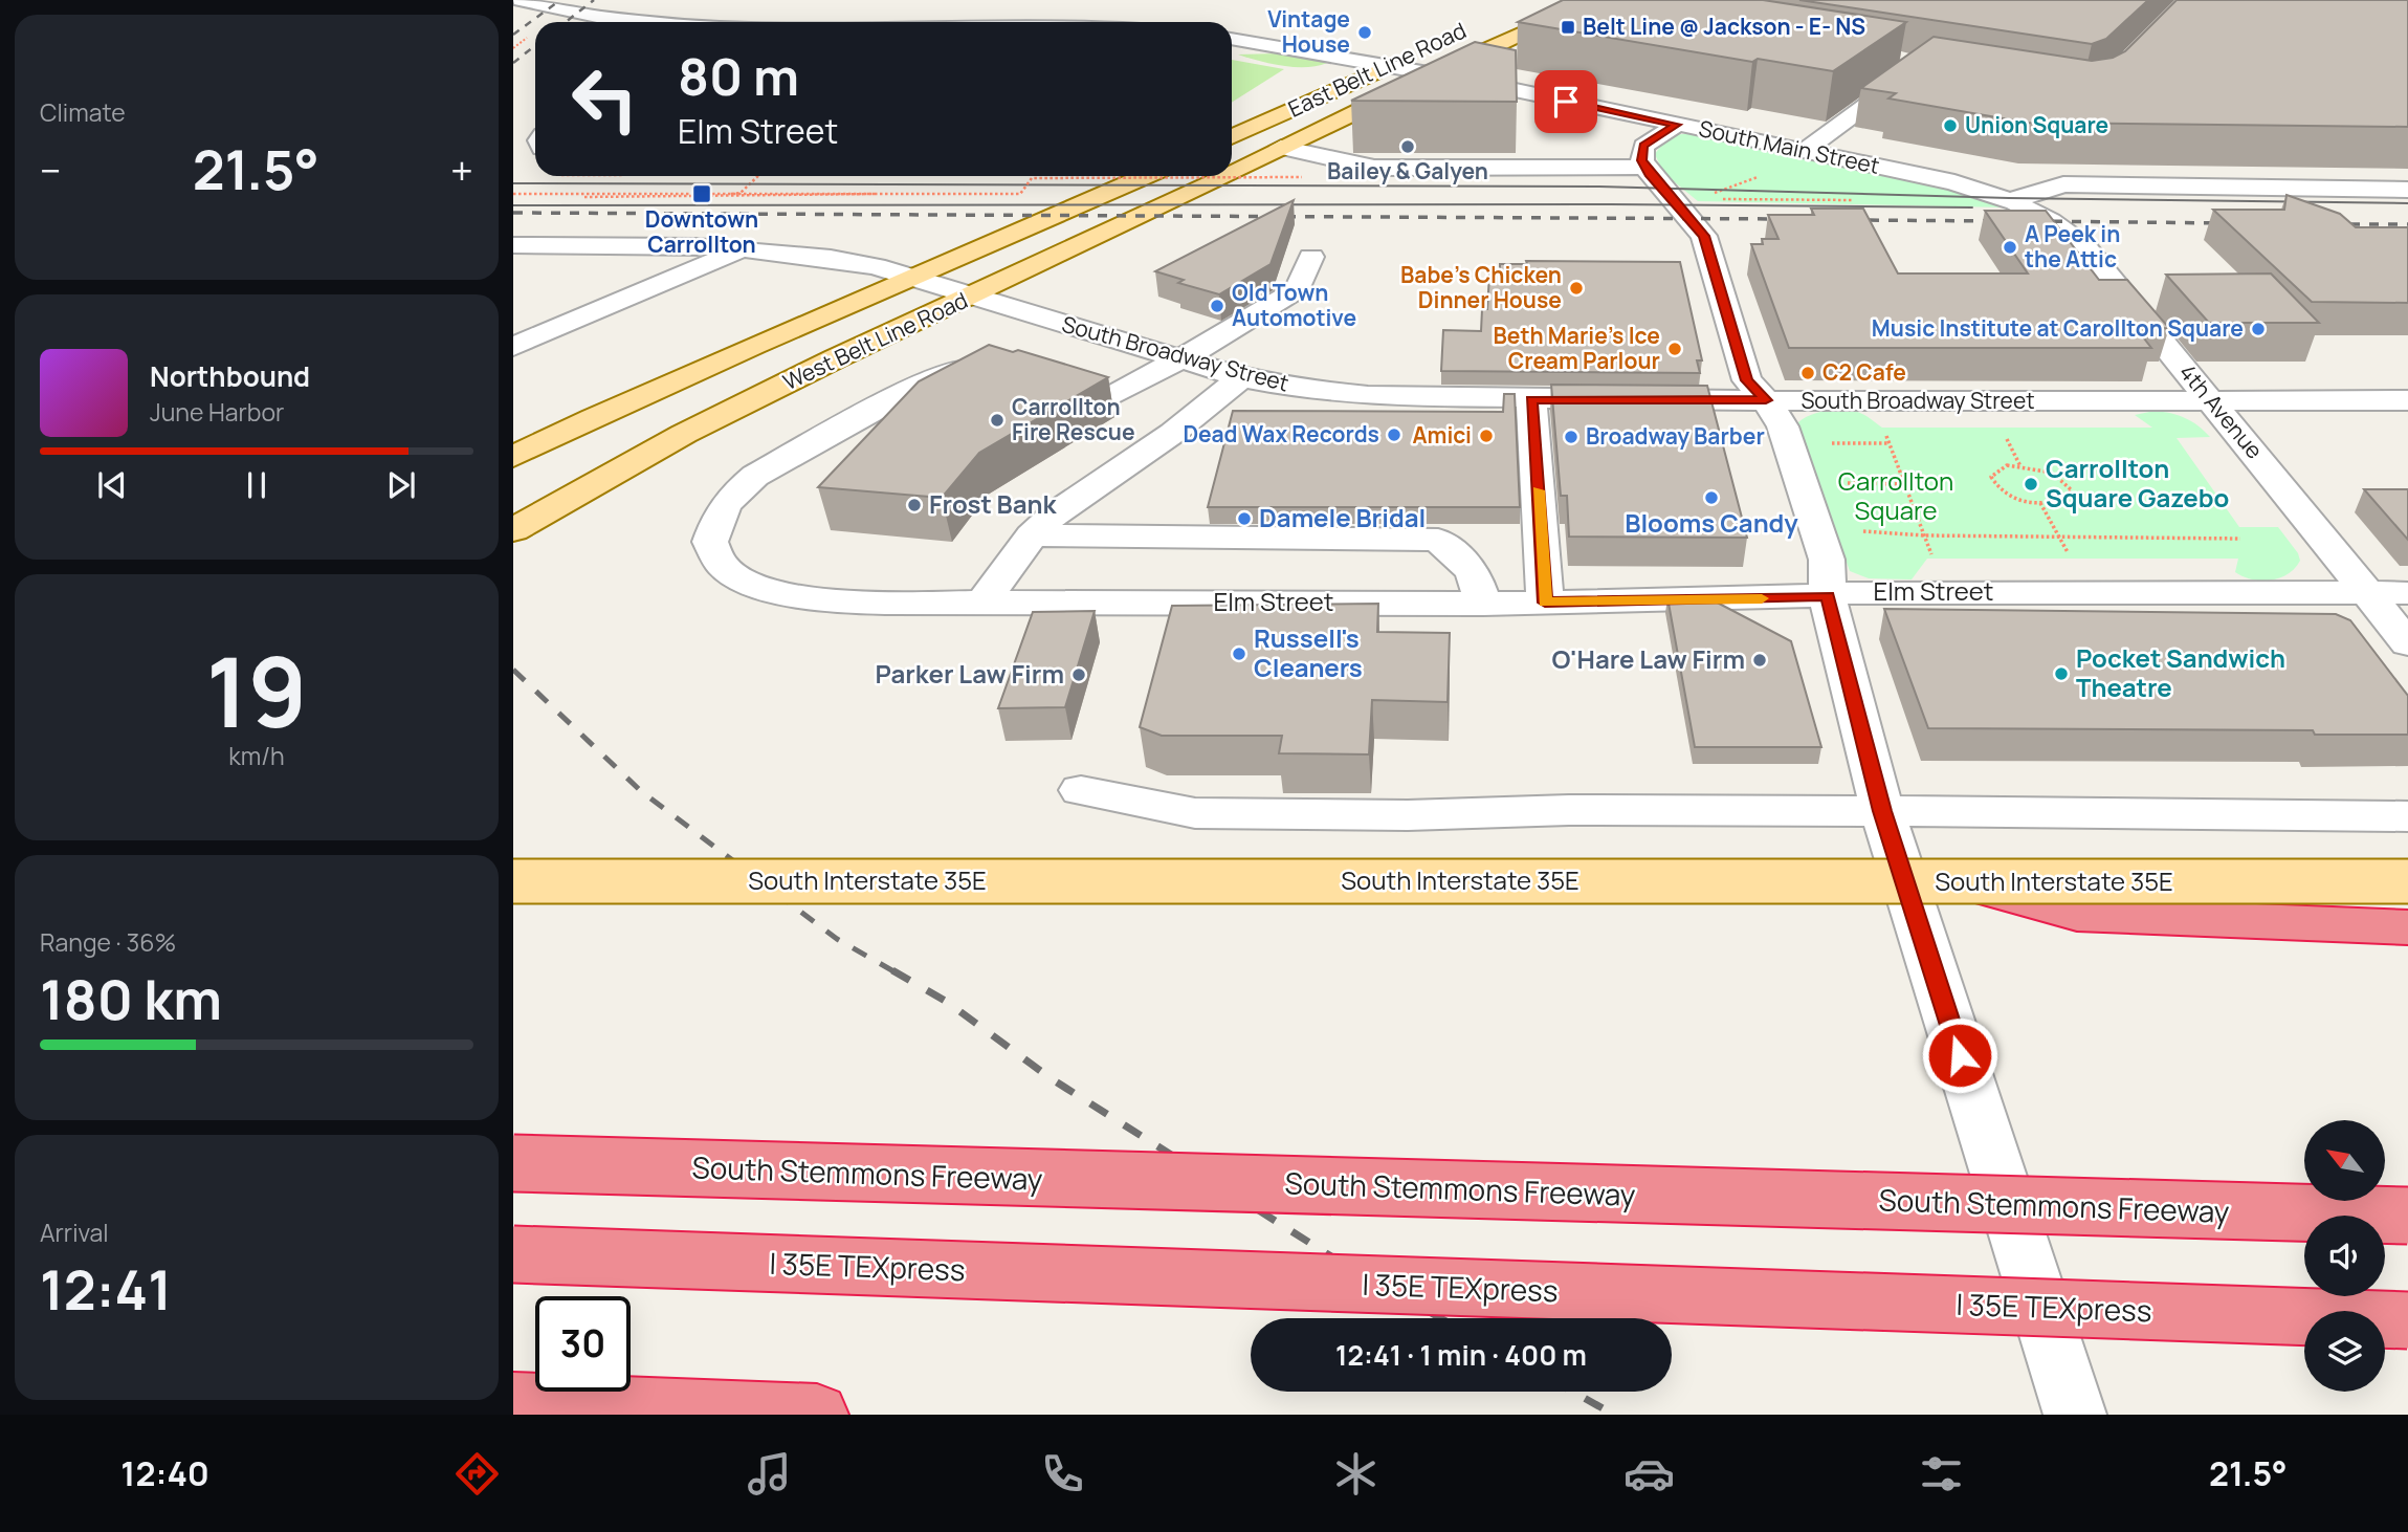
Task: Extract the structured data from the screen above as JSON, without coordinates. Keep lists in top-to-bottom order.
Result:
{
  "streets": {
    "highway": ["South Stemmons Freeway", "I 35E TEXpress"],
    "main road": ["East Belt Line Road", "West Belt Line Road", "South Interstate 35E"],
    "street": [
      "South Main Street",
      "South Broadway Street",
      "4th Avenue",
      "Elm Street"
    ]
  },
  "crossings": [
    ["East Belt Line Road", "South Main Street"],
    ["East Belt Line Road", "West Belt Line Road"],
    ["South Main Street", "4th Avenue"],
    ["West Belt Line Road", "South Broadway Street"],
    ["South Broadway Street", "4th Avenue"],
    ["4th Avenue", "Elm Street"]
  ],
  "parks": ["Carrollton Square"],
  "places": {
    "transit": ["Belt Line @ Jackson - E- NS", "Downtown Carrollton"],
    "other": [
      "Vintage House",
      "Union Square",
      "Bailey & Galyen",
      "A Peek in the Attic",
      "Babe's Chicken Dinner House",
      "Old Town Automotive",
      "Music Institute at Carollton Square",
      "Beth Marie's Ice Cream Parlour",
      "C2 Cafe",
      "Carrollton Fire Rescue",
      "Dead Wax Records",
      "Amici",
      "Broadway Barber",
      "Carrollton Square Gazebo",
      "Blooms Candy",
      "Frost Bank",
      "Damele Bridal",
      "Russell's Cleaners",
      "O'Hare Law Firm",
      "Pocket Sandwich Theatre",
      "Parker Law Firm"
    ]
  },
  "north": "top left",
  "page": {
    "tile": [
      "Climate",
      ["19", "km/h"],
      ["Range · 36%", "180 km"],
      ["Arrival", "12:41"]
    ],
    "turn": ["80 m", "Elm Street"],
    "heat": ["−", "21.5°", "+"],
    "song": ["Northbound", "June Harbor"],
    "limit": "30",
    "trip": "12:41 · 1 min · 400 m",
    "tabs": ["12:40", "21.5°"]
  }
}
